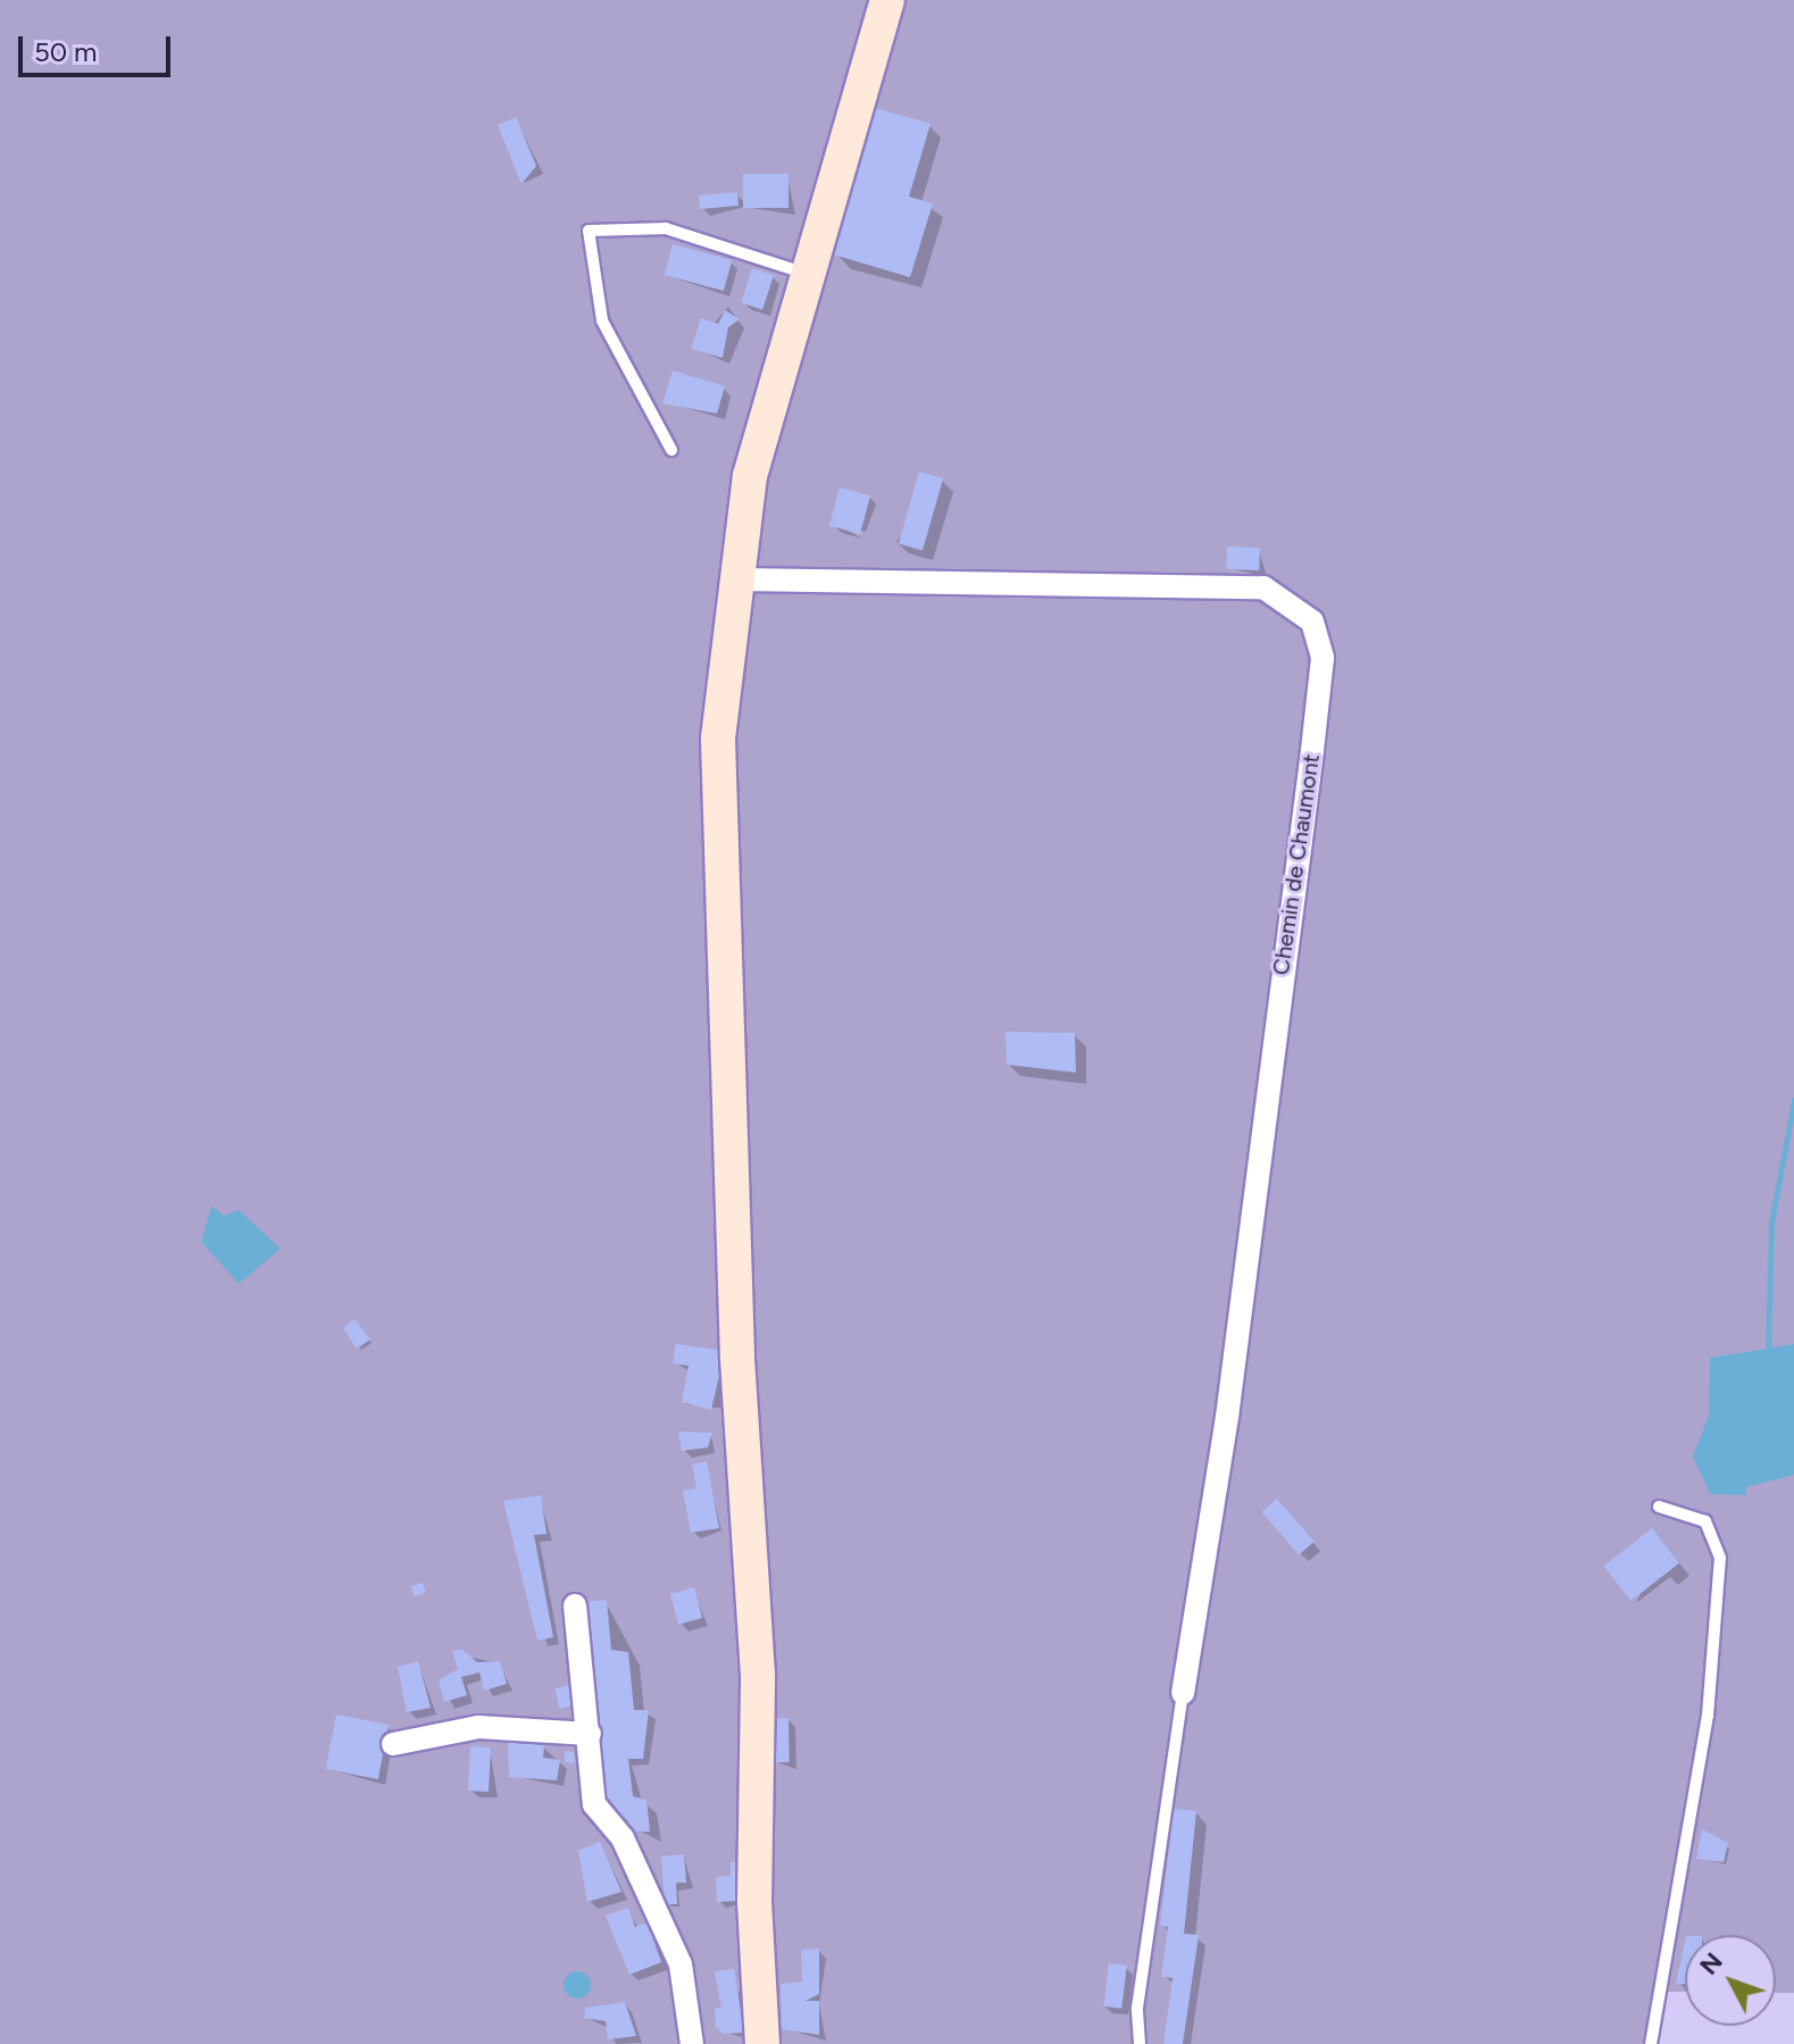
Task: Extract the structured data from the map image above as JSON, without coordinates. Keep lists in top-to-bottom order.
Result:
{
  "streets": {
    "street": ["Chemin de Chaumont"]
  },
  "scale_bar": "50 m",
  "north": "top left"
}
